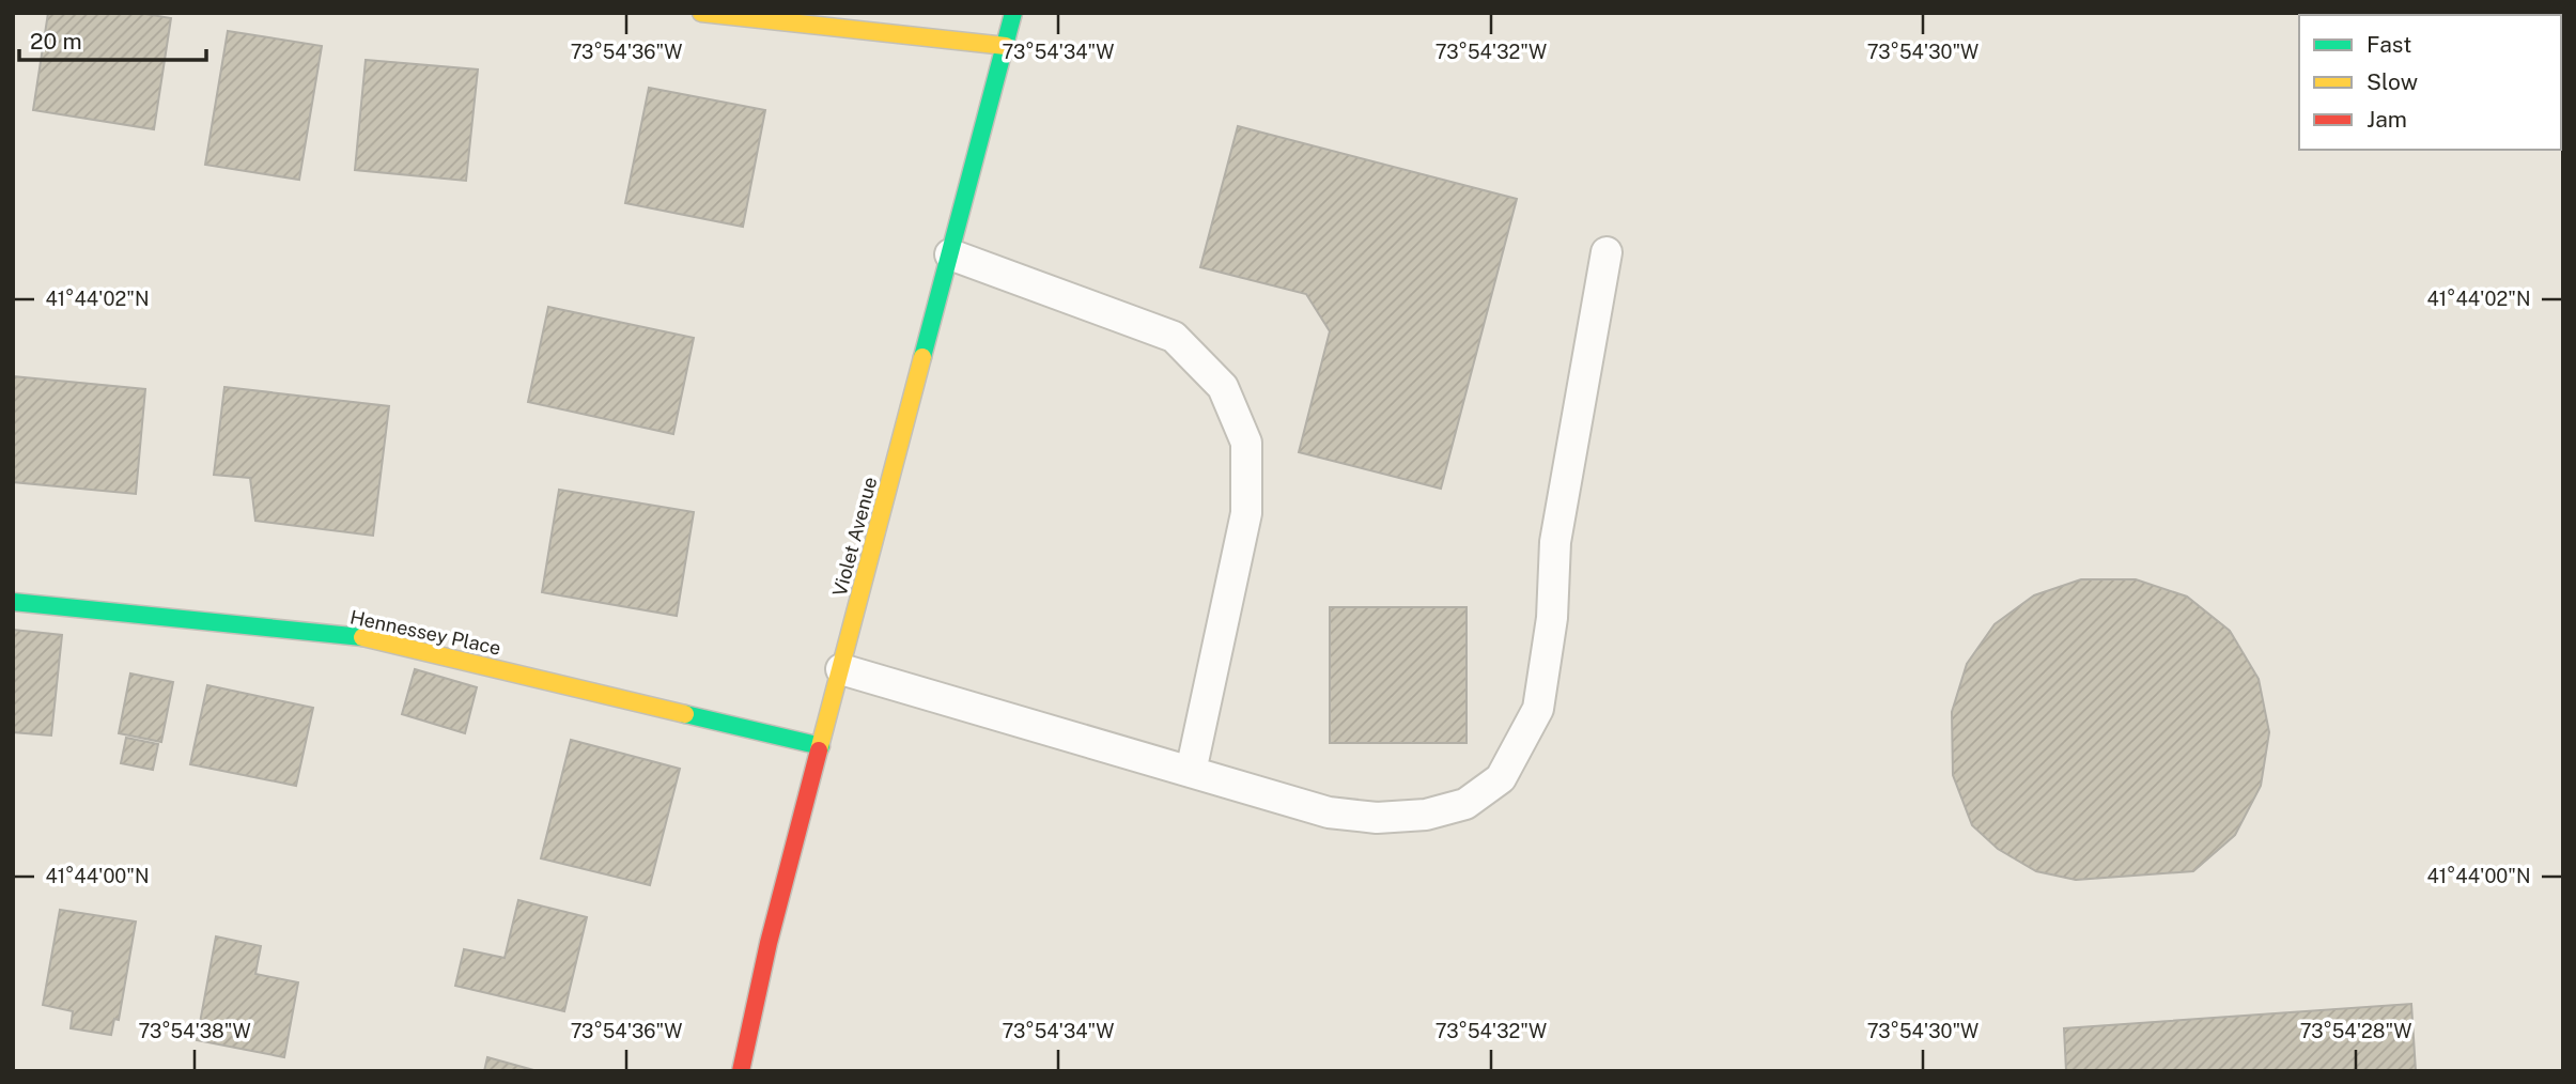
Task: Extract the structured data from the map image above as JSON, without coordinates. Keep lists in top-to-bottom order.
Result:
{
  "streets": {
    "street": ["Violet Avenue", "Hennessey Place"]
  },
  "crossings": [
    ["Violet Avenue", "Hennessey Place"]
  ],
  "legend": ["Fast", "Slow", "Jam"],
  "scale_bar": "20 m",
  "coordinates": [
    "73°54'36\"W",
    "73°54'34\"W",
    "73°54'32\"W",
    "73°54'30\"W",
    "41°44'02\"N",
    "41°44'00\"N",
    "73°54'38\"W",
    "73°54'28\"W"
  ]
}
